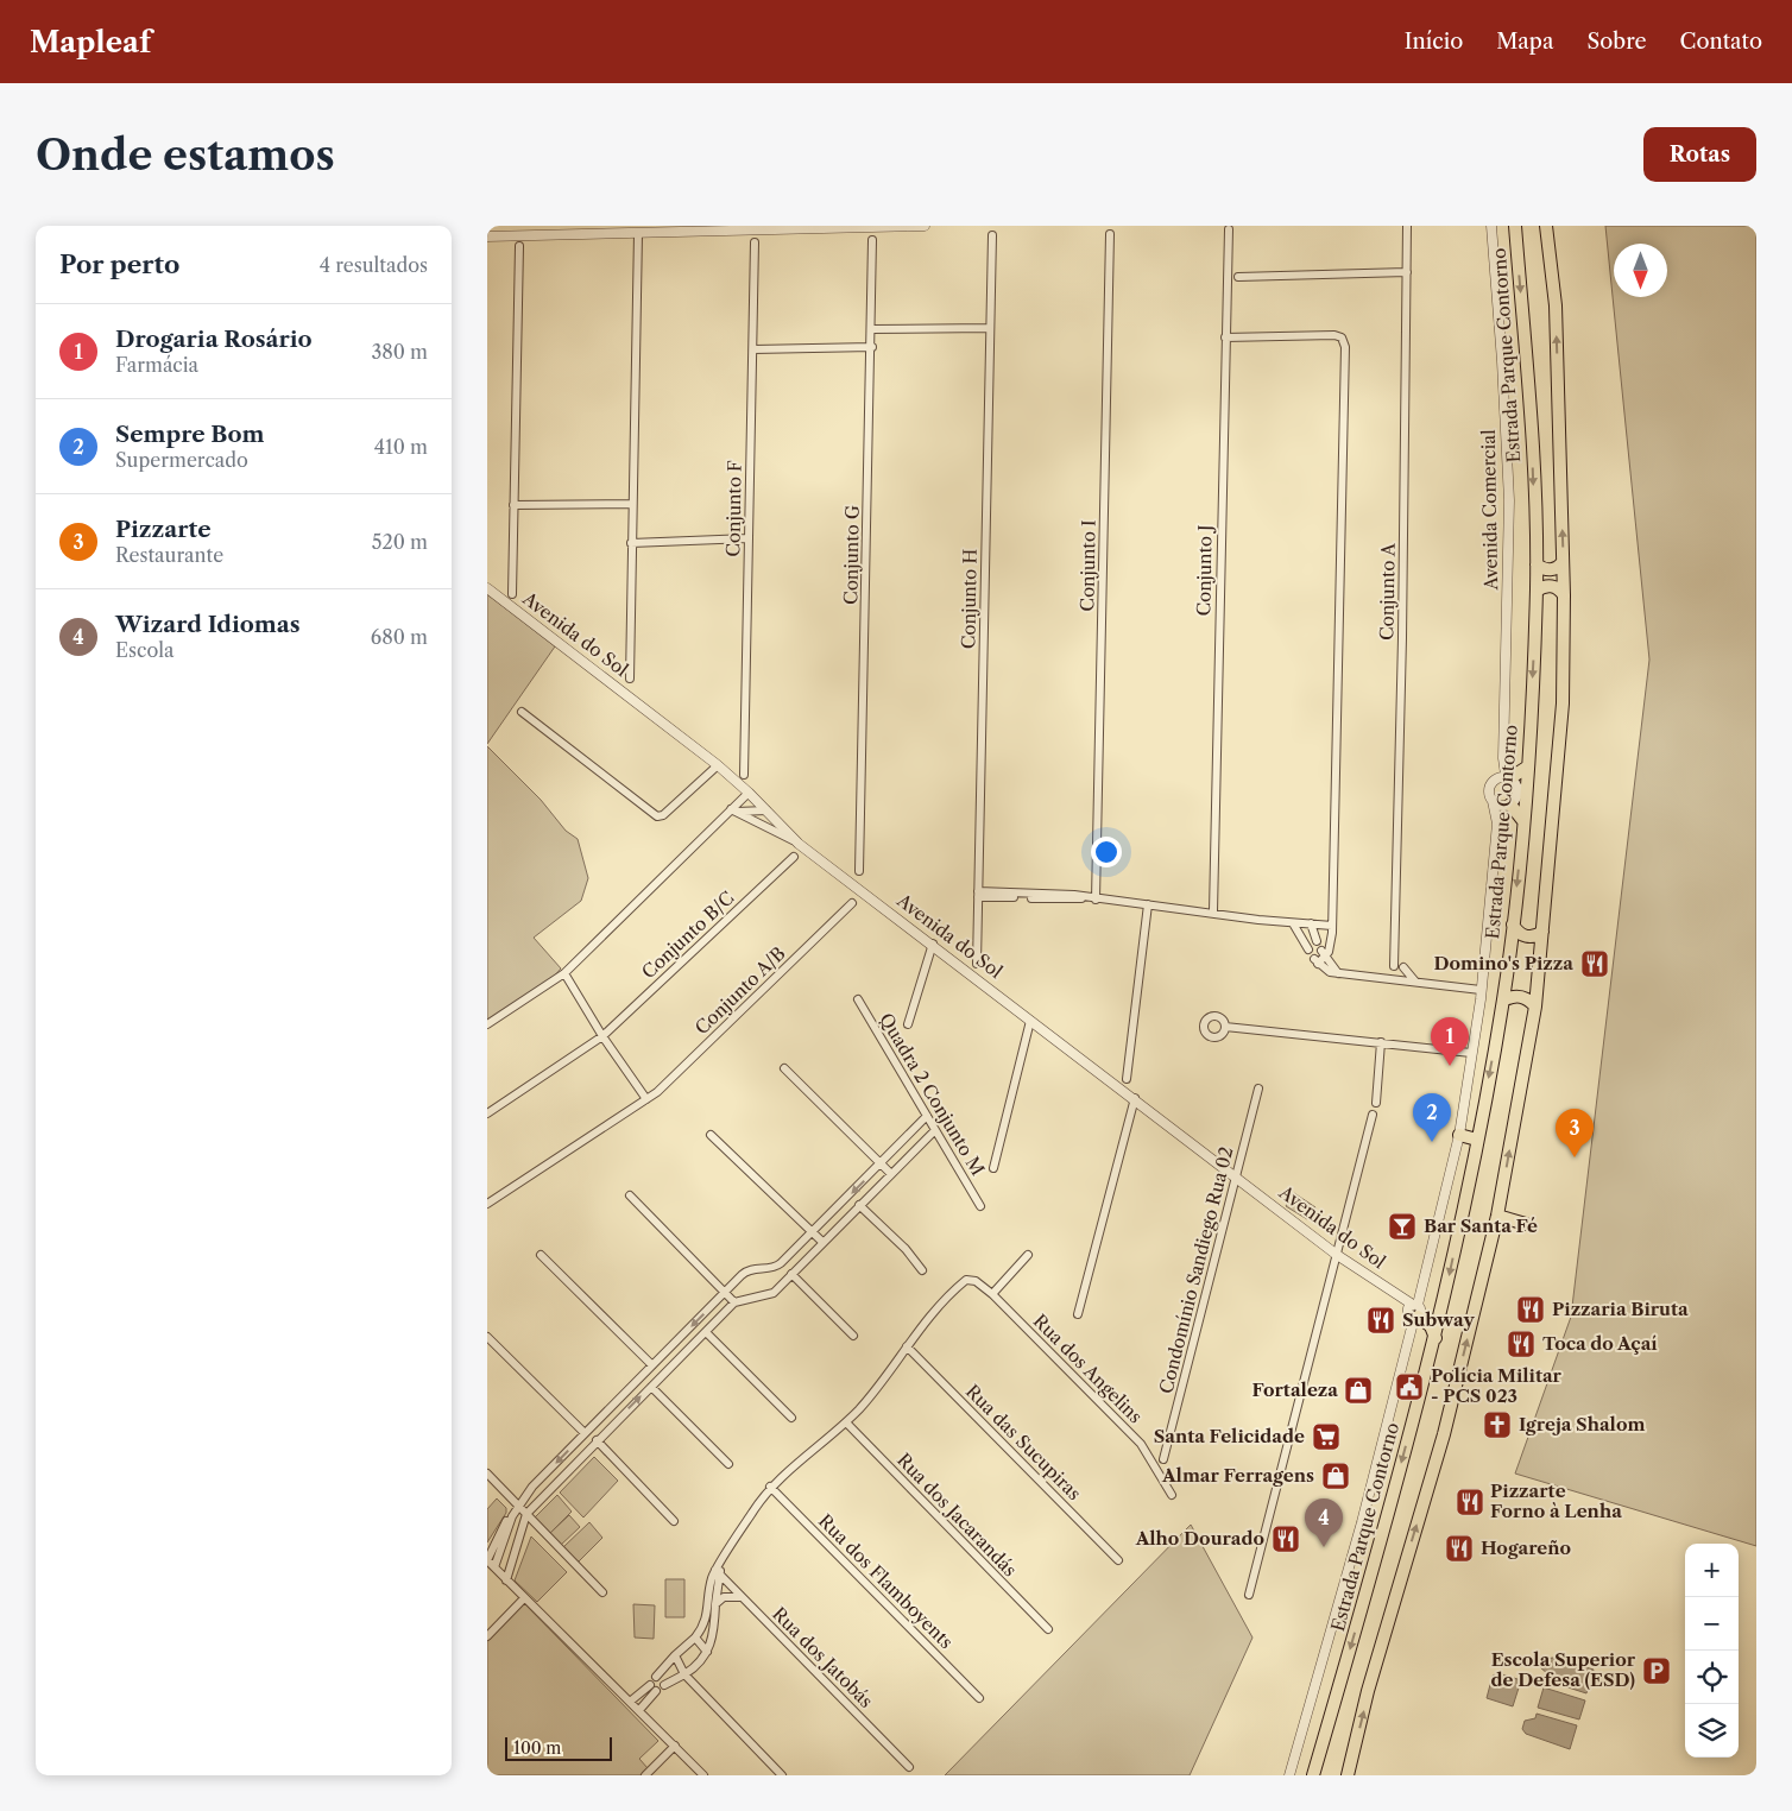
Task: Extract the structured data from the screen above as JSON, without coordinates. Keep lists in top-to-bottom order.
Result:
{
  "streets": {
    "highway": ["Estrada Parque Contorno"],
    "street": [
      "Conjunto F",
      "Avenida Comercial",
      "Conjunto G",
      "Conjunto I",
      "Conjunto J",
      "Conjunto A",
      "Conjunto H",
      "Avenida do Sol",
      "Conjunto B/C",
      "Conjunto A/B",
      "Quadra 2 Conjunto M",
      "Condomínio Sandiego Rua 02",
      "Rua dos Angelins",
      "Rua das Sucupiras",
      "Rua dos Jacarandás",
      "Rua dos Flamboyents",
      "Rua dos Jatobás"
    ]
  },
  "crossings": [
    ["Avenida Comercial", "Avenida do Sol"],
    ["Avenida do Sol", "Condomínio Sandiego Rua 02"],
    ["Rua dos Angelins", "Rua das Sucupiras"]
  ],
  "places": {
    "restaurant": [
      "Domino's Pizza",
      "Pizzaria Biruta",
      "Subway",
      "Toca do Açaí",
      "Pizzarte Forno à Lenha",
      "Alho Dourado",
      "Hogareño"
    ],
    "bar": ["Bar Santa Fé"],
    "public building": ["Polícia Militar - PCS 023"],
    "shop": ["Fortaleza", "Almar Ferragens"],
    "church": ["Igreja Shalom"],
    "supermarket": ["Santa Felicidade"],
    "parking": ["Escola Superior de Defesa (ESD)"]
  },
  "scale_bar": "100 m",
  "north": "bottom",
  "page": {
    "header": "Mapleaf",
    "nav": [
      "Início",
      "Mapa",
      "Sobre",
      "Contato"
    ],
    "buttons": "Rotas",
    "title": "Onde estamos",
    "heading": ["Por perto", "4 resultados"],
    "list": [
      {
        "mark": "1",
        "name": "Drogaria Rosário",
        "note": "Farmácia",
        "value": "380 m"
      },
      {
        "mark": "2",
        "name": "Sempre Bom",
        "note": "Supermercado",
        "value": "410 m"
      },
      {
        "mark": "3",
        "name": "Pizzarte",
        "note": "Restaurante",
        "value": "520 m"
      },
      {
        "mark": "4",
        "name": "Wizard Idiomas",
        "note": "Escola",
        "value": "680 m"
      }
    ],
    "pins": [
      "1",
      "2",
      "3",
      "4"
    ],
    "map_buttons": ["+", "−"],
    "scale": "100 m"
  }
}
